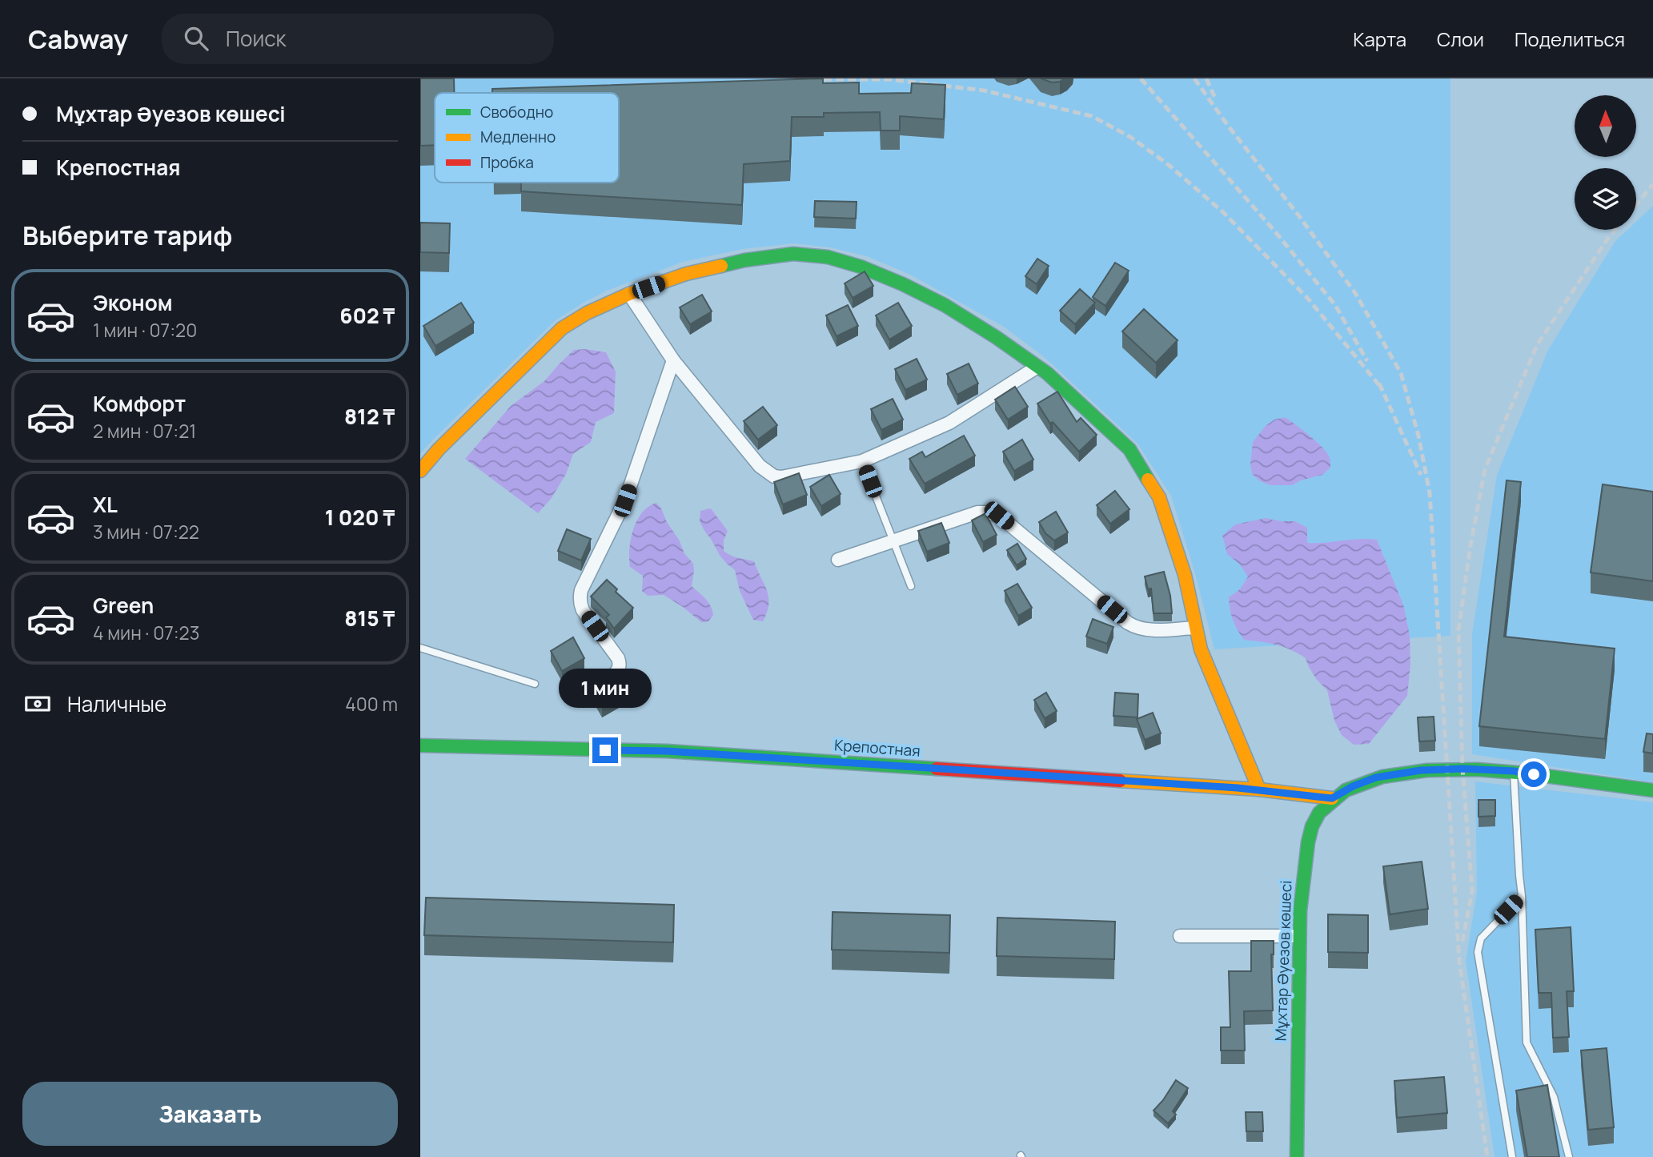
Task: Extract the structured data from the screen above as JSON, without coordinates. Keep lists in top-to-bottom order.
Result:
{
  "streets": {
    "street": ["Крепостная", "Мұхтар Әуезов көшесі"]
  },
  "crossings": [
    ["Крепостная", "Мұхтар Әуезов көшесі"]
  ],
  "legend": ["Свободно", "Медленно", "Пробка"],
  "north": "top",
  "page": {
    "header": "Cabway",
    "search": "Поиск",
    "nav": ["Карта", "Слои", "Поделиться"],
    "banner": ["Мұхтар Әуезов көшесі", "Крепостная"],
    "heading": "Выберите тариф",
    "list": [
      {
        "name": "Эконом",
        "note": "1 мин · 07:20",
        "value": "602 ₸"
      },
      {
        "name": "Комфорт",
        "note": "2 мин · 07:21",
        "value": "812 ₸"
      },
      {
        "name": "XL",
        "note": "3 мин · 07:22",
        "value": "1 020 ₸"
      },
      {
        "name": "Green",
        "note": "4 мин · 07:23",
        "value": "815 ₸"
      }
    ],
    "bubble": "1 мин",
    "pay": ["Наличные", "400 m"],
    "buttons": "Заказать"
  }
}
